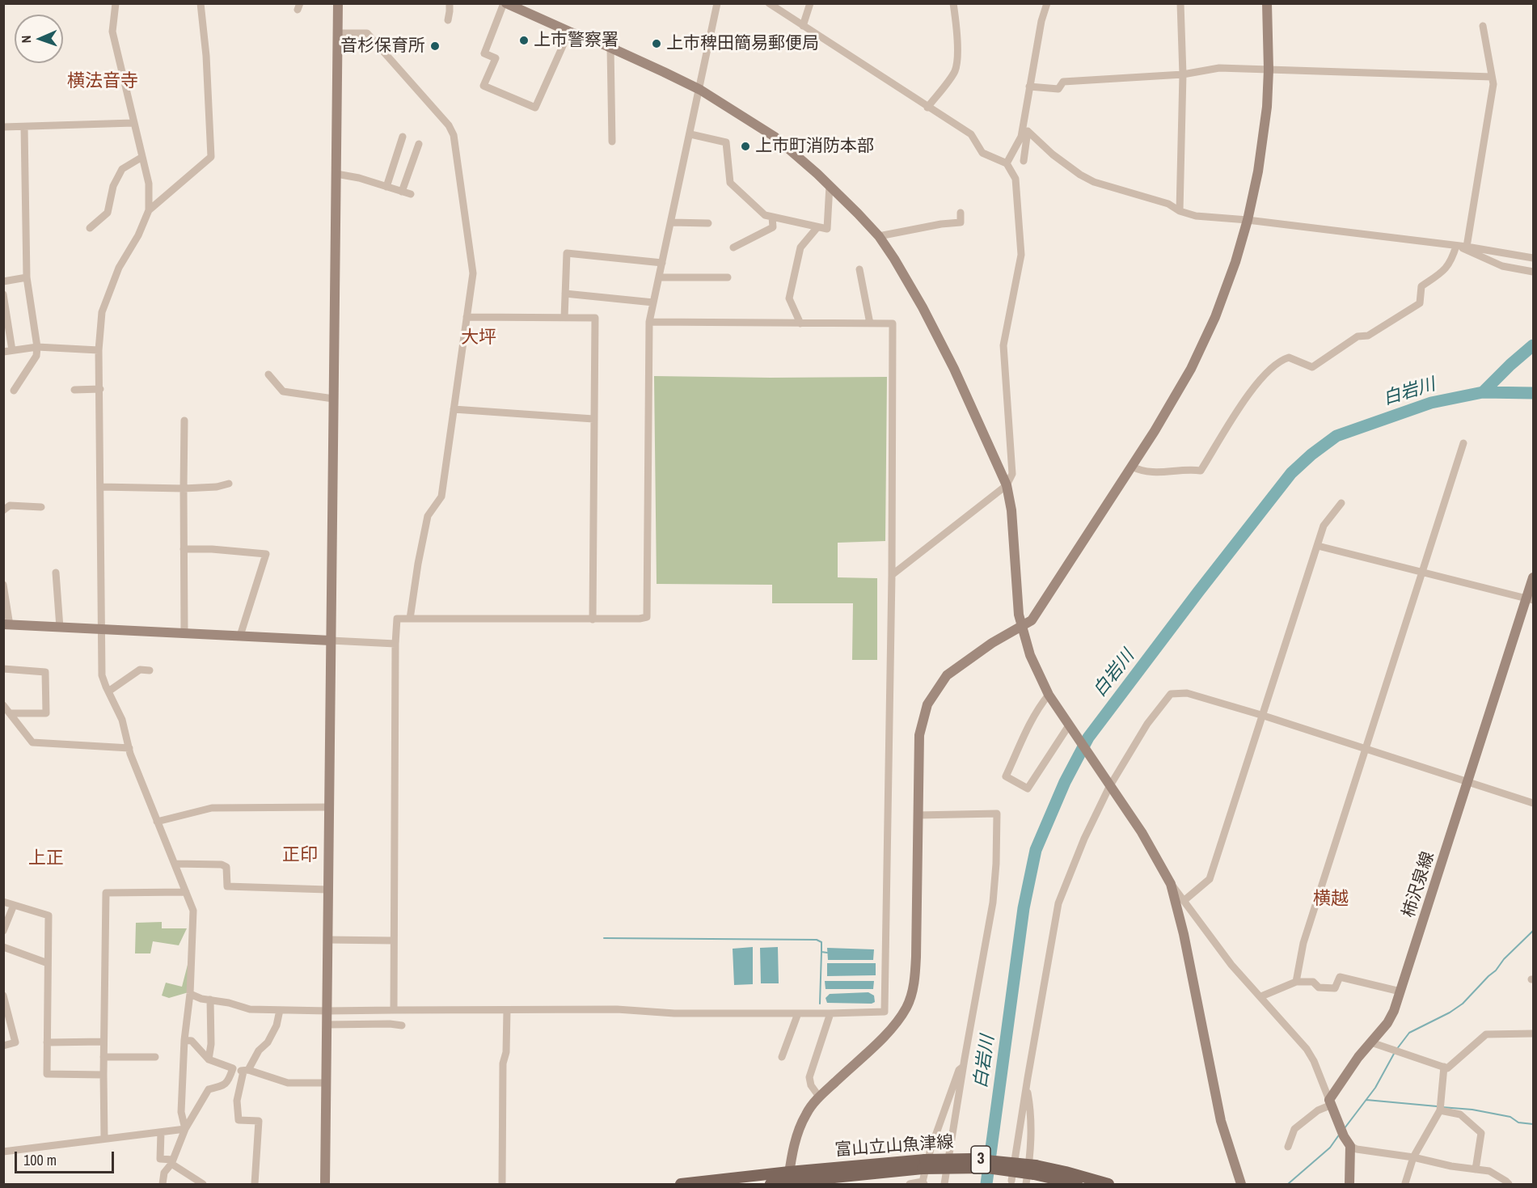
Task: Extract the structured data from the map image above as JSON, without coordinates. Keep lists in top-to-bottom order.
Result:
{
  "streets": {
    "main road": ["富山立山魚津線", "3"],
    "street": ["柿沢泉線"]
  },
  "districts": [
    "横法音寺",
    "大坪",
    "正印",
    "上正",
    "横越"
  ],
  "water": ["白岩川"],
  "places": [
    "上市警察署",
    "上市稗田簡易郵便局",
    "音杉保育所",
    "上市町消防本部"
  ],
  "scale_bar": "100 m",
  "north": "left"
}
